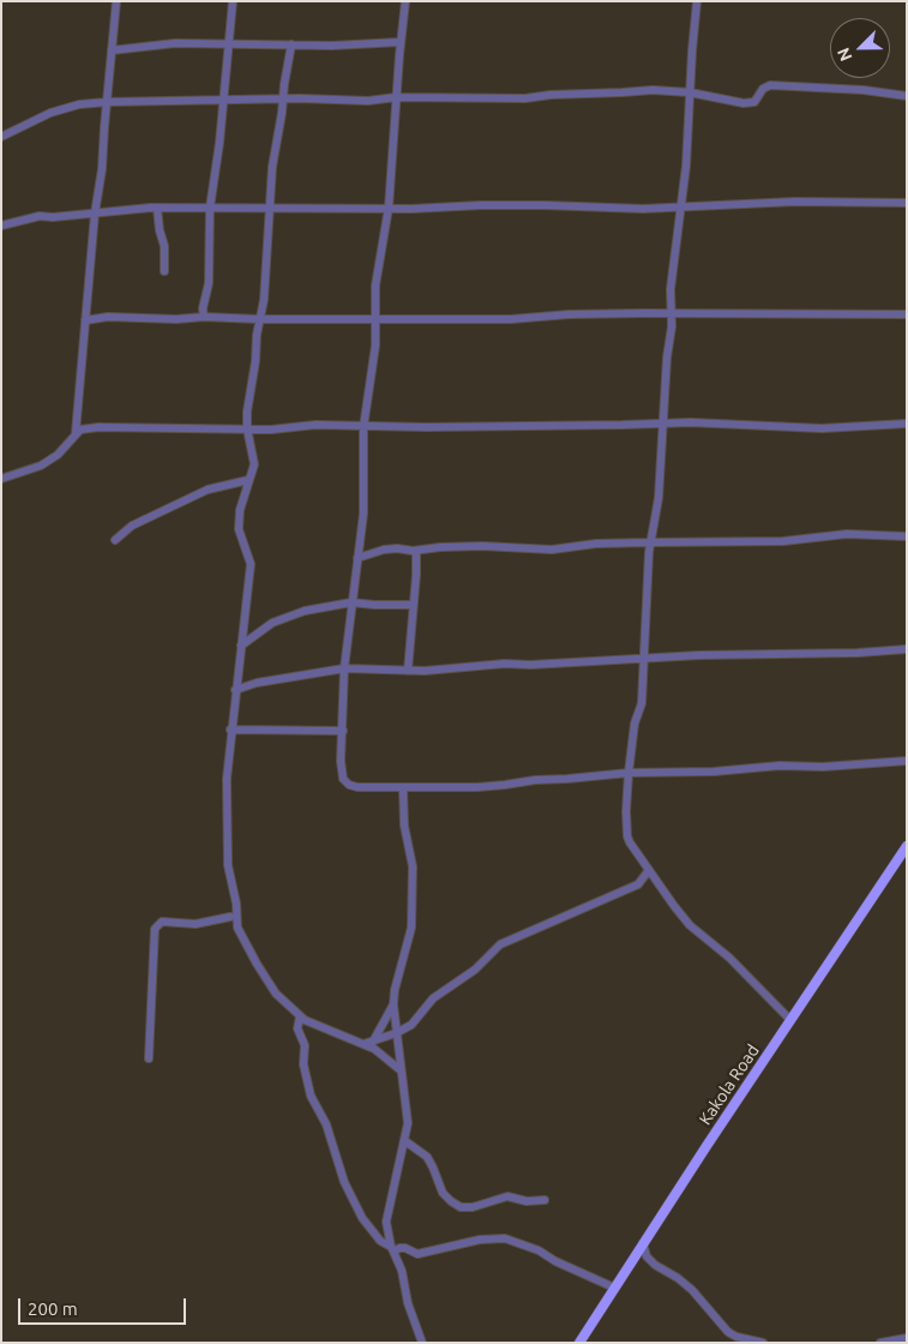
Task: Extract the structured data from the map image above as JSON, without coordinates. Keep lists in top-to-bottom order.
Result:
{
  "streets": {
    "main road": ["Kakola Road"]
  },
  "scale_bar": "200 m",
  "north": "bottom left"
}
